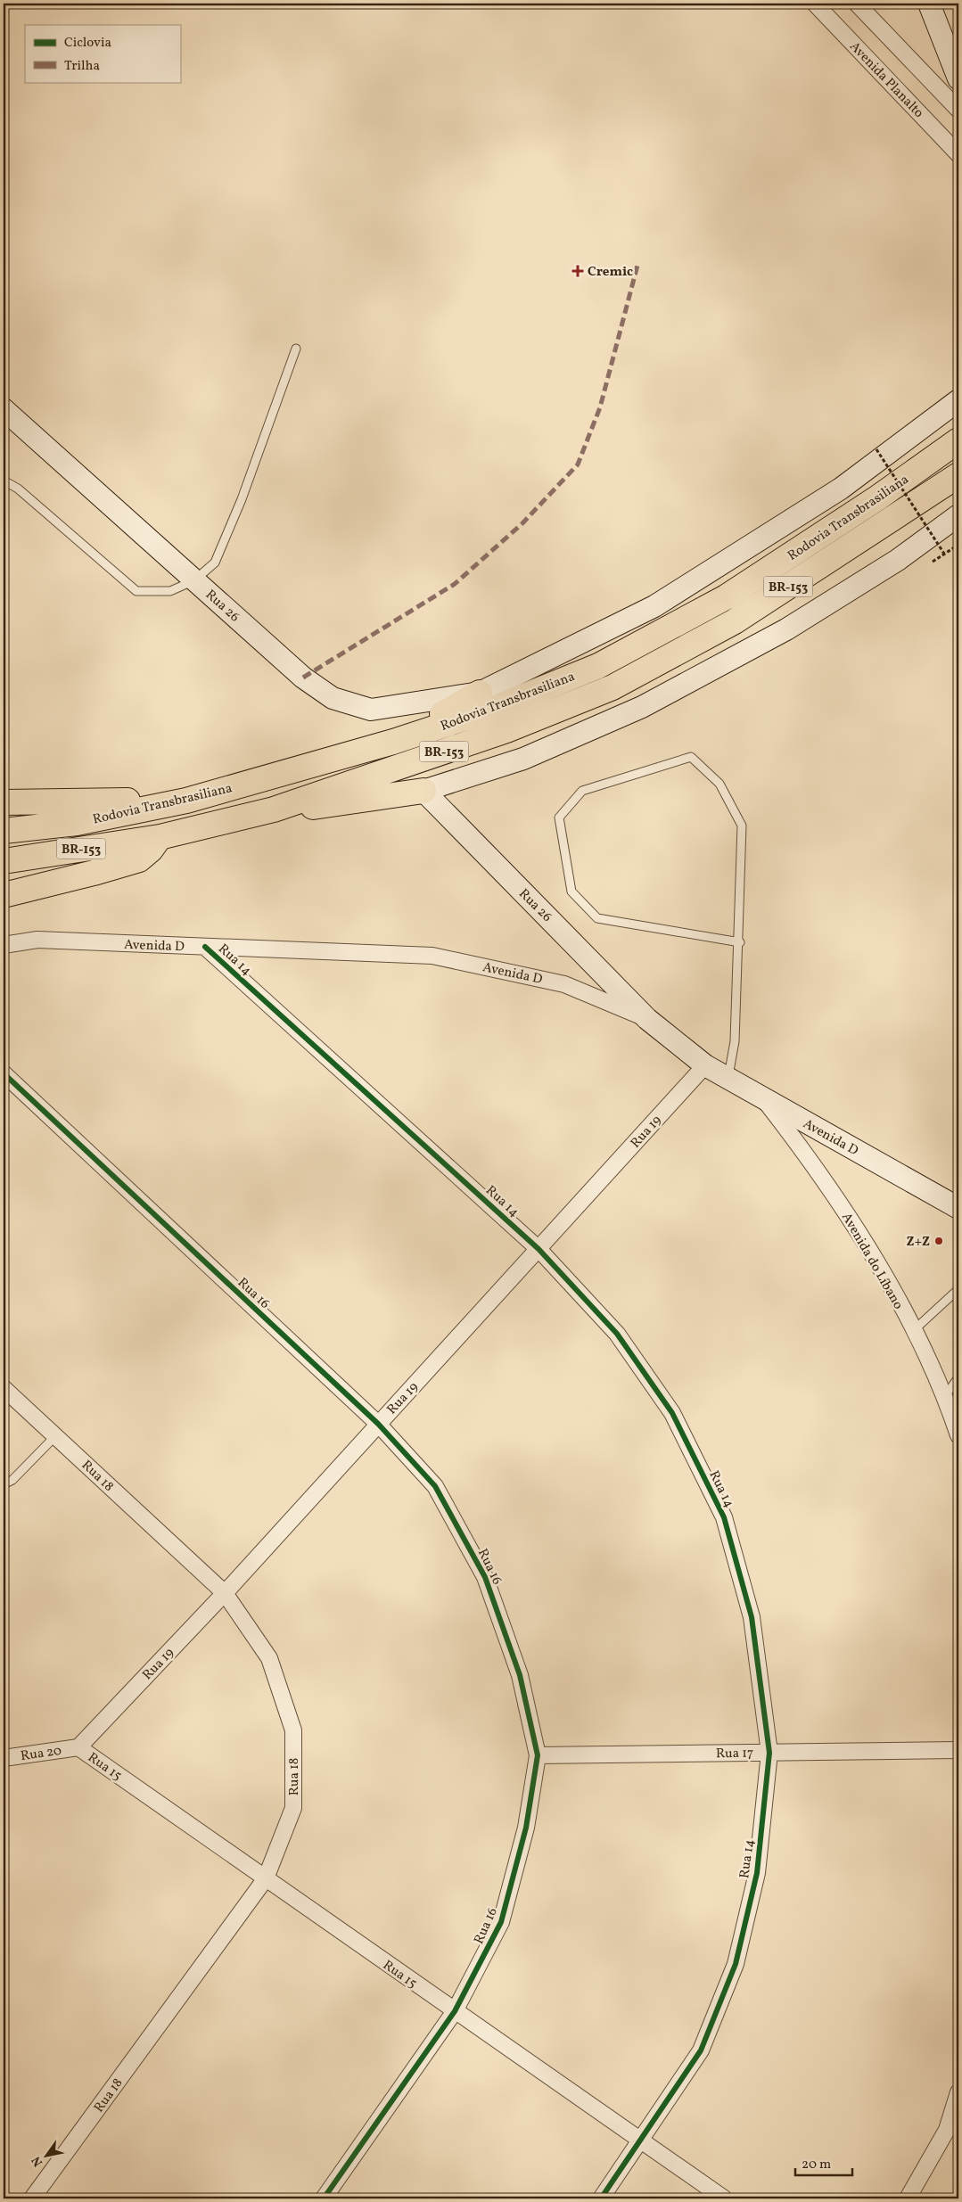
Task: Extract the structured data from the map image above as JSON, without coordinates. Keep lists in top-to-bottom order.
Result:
{
  "streets": {
    "highway": ["Rodovia Transbrasiliana", "BR-153"],
    "street": [
      "Avenida Planalto",
      "Rua 26",
      "Avenida D",
      "Rua 14",
      "Rua 19",
      "Avenida do Líbano",
      "Rua 16",
      "Rua 18",
      "Rua 20",
      "Rua 17",
      "Rua 15"
    ]
  },
  "crossings": [
    ["Rodovia Transbrasiliana", "Rua 26"],
    ["Rua 26", "Avenida D"],
    ["Avenida D", "Rua 14"],
    ["Avenida D", "Rua 19"],
    ["Avenida D", "Avenida do Líbano"],
    ["Rua 14", "Rua 19"],
    ["Rua 14", "Rua 17"],
    ["Rua 14", "Rua 15"],
    ["Rua 19", "Rua 16"],
    ["Rua 19", "Rua 18"],
    ["Rua 19", "Rua 20"],
    ["Rua 19", "Rua 15"],
    ["Rua 16", "Rua 17"],
    ["Rua 16", "Rua 15"],
    ["Rua 18", "Rua 15"],
    ["Rua 20", "Rua 15"]
  ],
  "places": {
    "health": ["Cremic"],
    "other": ["Z+Z"]
  },
  "legend": ["Ciclovia", "Trilha"],
  "scale_bar": "20 m",
  "north": "bottom left"
}
